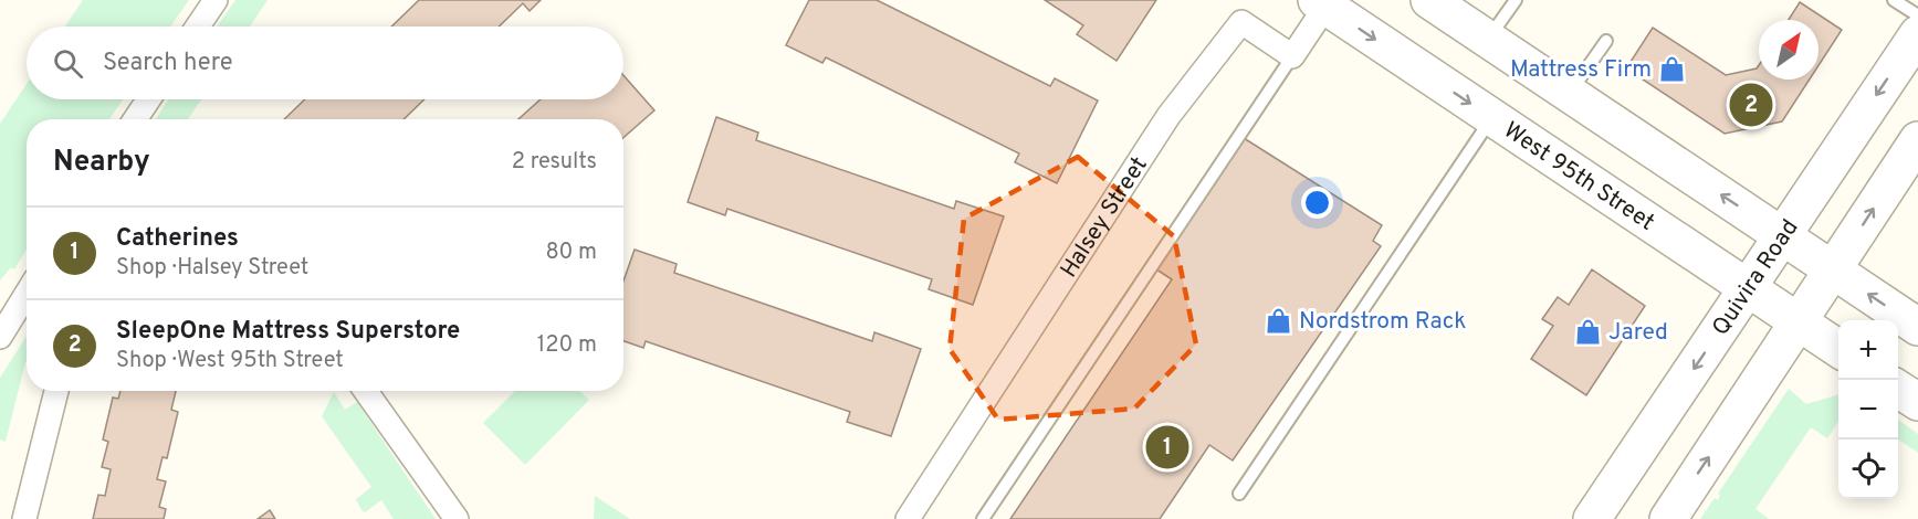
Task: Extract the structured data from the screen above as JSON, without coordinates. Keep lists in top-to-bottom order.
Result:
{
  "streets": {
    "main road": ["West 95th Street", "Quivira Road"],
    "street": ["Halsey Street"]
  },
  "crossings": [
    ["West 95th Street", "Quivira Road"]
  ],
  "places": {
    "shop": ["Mattress Firm", "Nordstrom Rack", "Jared"]
  },
  "north": "top right",
  "page": {
    "search": "Search here",
    "pins": ["2", "1"],
    "heading": ["Nearby", "2 results"],
    "list": [
      {
        "mark": "1",
        "name": "Catherines",
        "note": "Shop · Halsey Street",
        "value": "80 m"
      },
      {
        "mark": "2",
        "name": "SleepOne Mattress Superstore",
        "note": "Shop · West 95th Street",
        "value": "120 m"
      }
    ],
    "map_buttons": ["+", "−"]
  }
}
